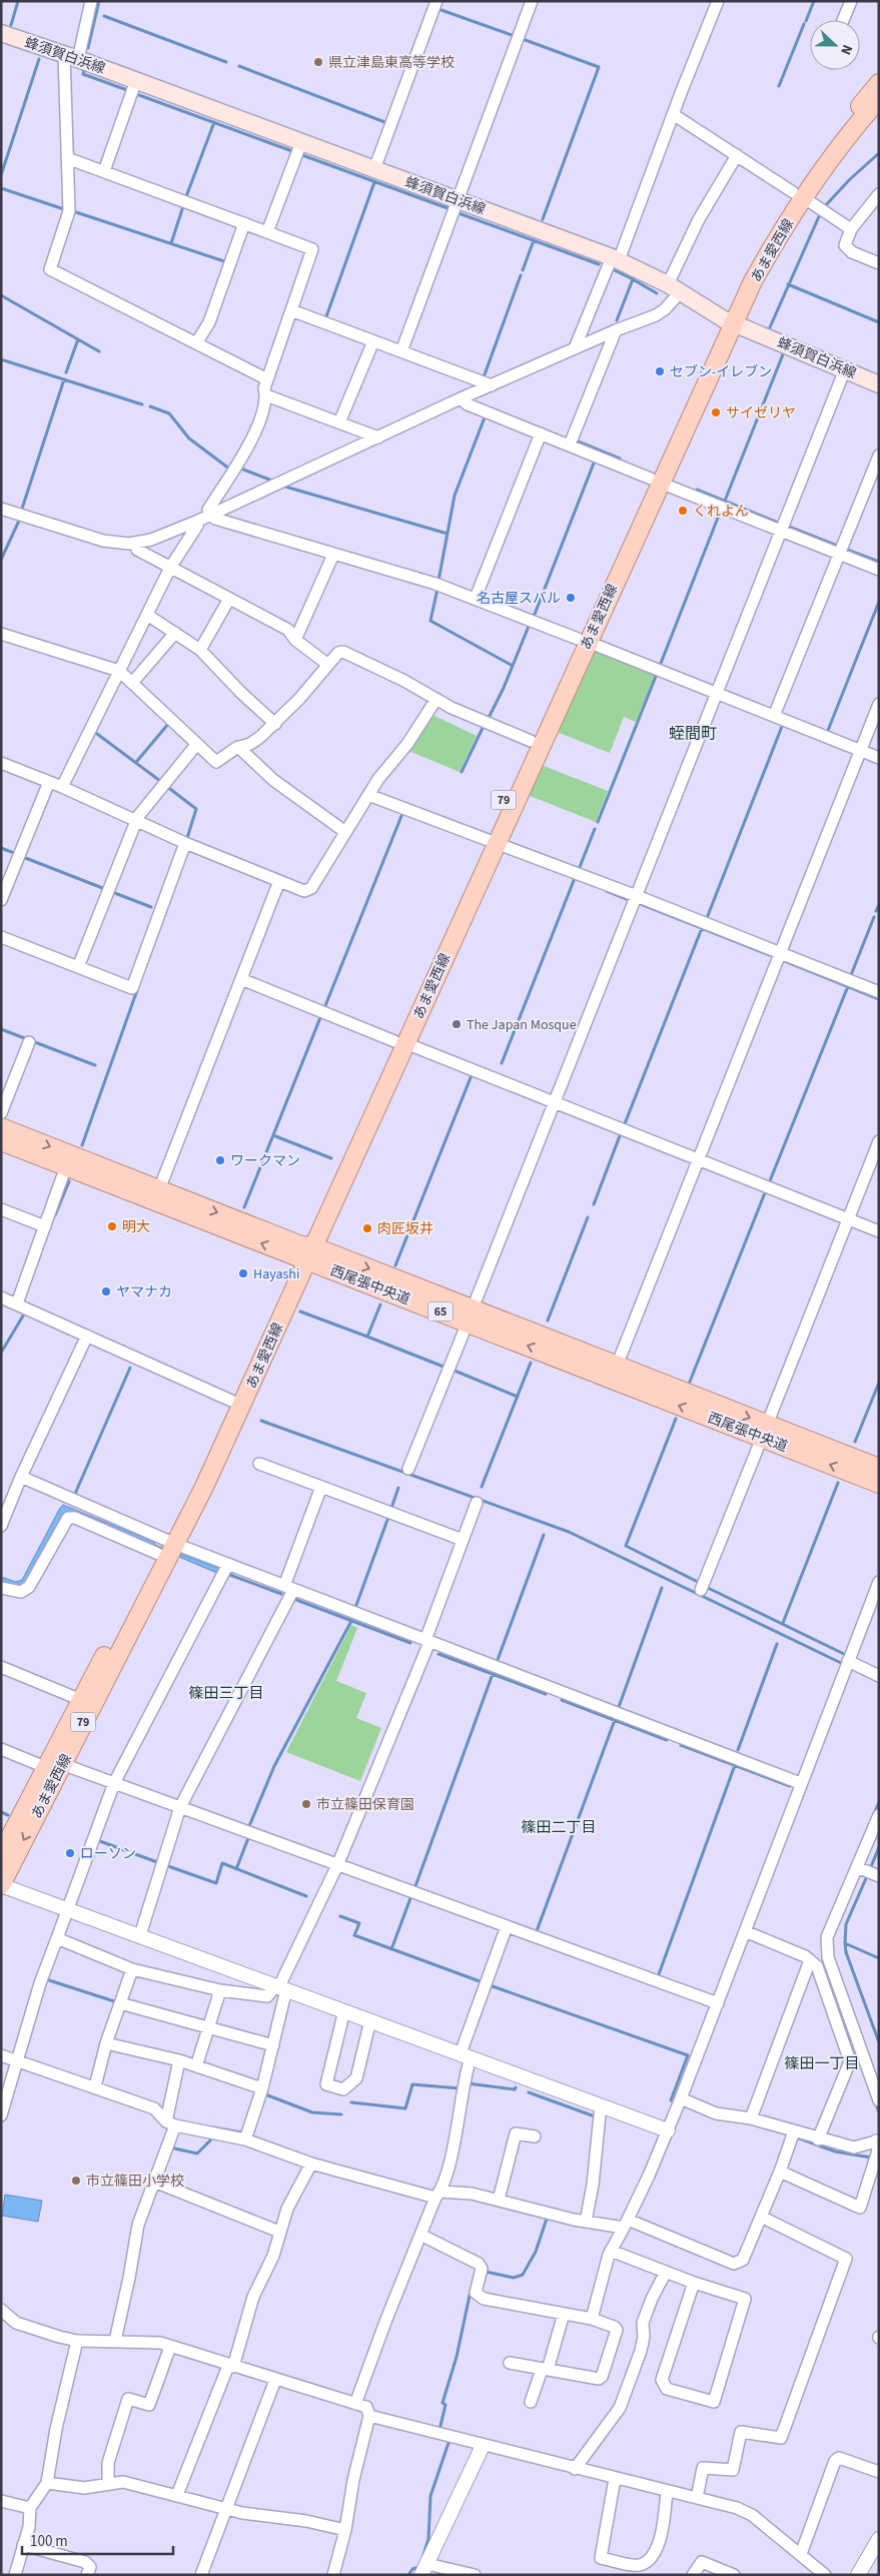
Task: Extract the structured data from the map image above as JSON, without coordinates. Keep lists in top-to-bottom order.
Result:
{
  "streets": {
    "main road": [
      "蜂須賀白浜線",
      "あま愛西線",
      "79",
      "西尾張中央道",
      "65"
    ]
  },
  "crossings": [
    ["蜂須賀白浜線", "あま愛西線"],
    ["あま愛西線", "西尾張中央道"]
  ],
  "districts": [
    "蛭間町",
    "篠田三丁目",
    "篠田二丁目",
    "篠田一丁目"
  ],
  "places": [
    "県立津島東高等学校",
    "セブン-イレブン",
    "サイゼリヤ",
    "くれよん",
    "名古屋スバル",
    "The Japan Mosque",
    "ワークマン",
    "明大",
    "肉匠坂井",
    "Hayashi",
    "ヤマナカ",
    "市立篠田保育園",
    "ローソン",
    "市立篠田小学校"
  ],
  "scale_bar": "100 m",
  "north": "right"
}
